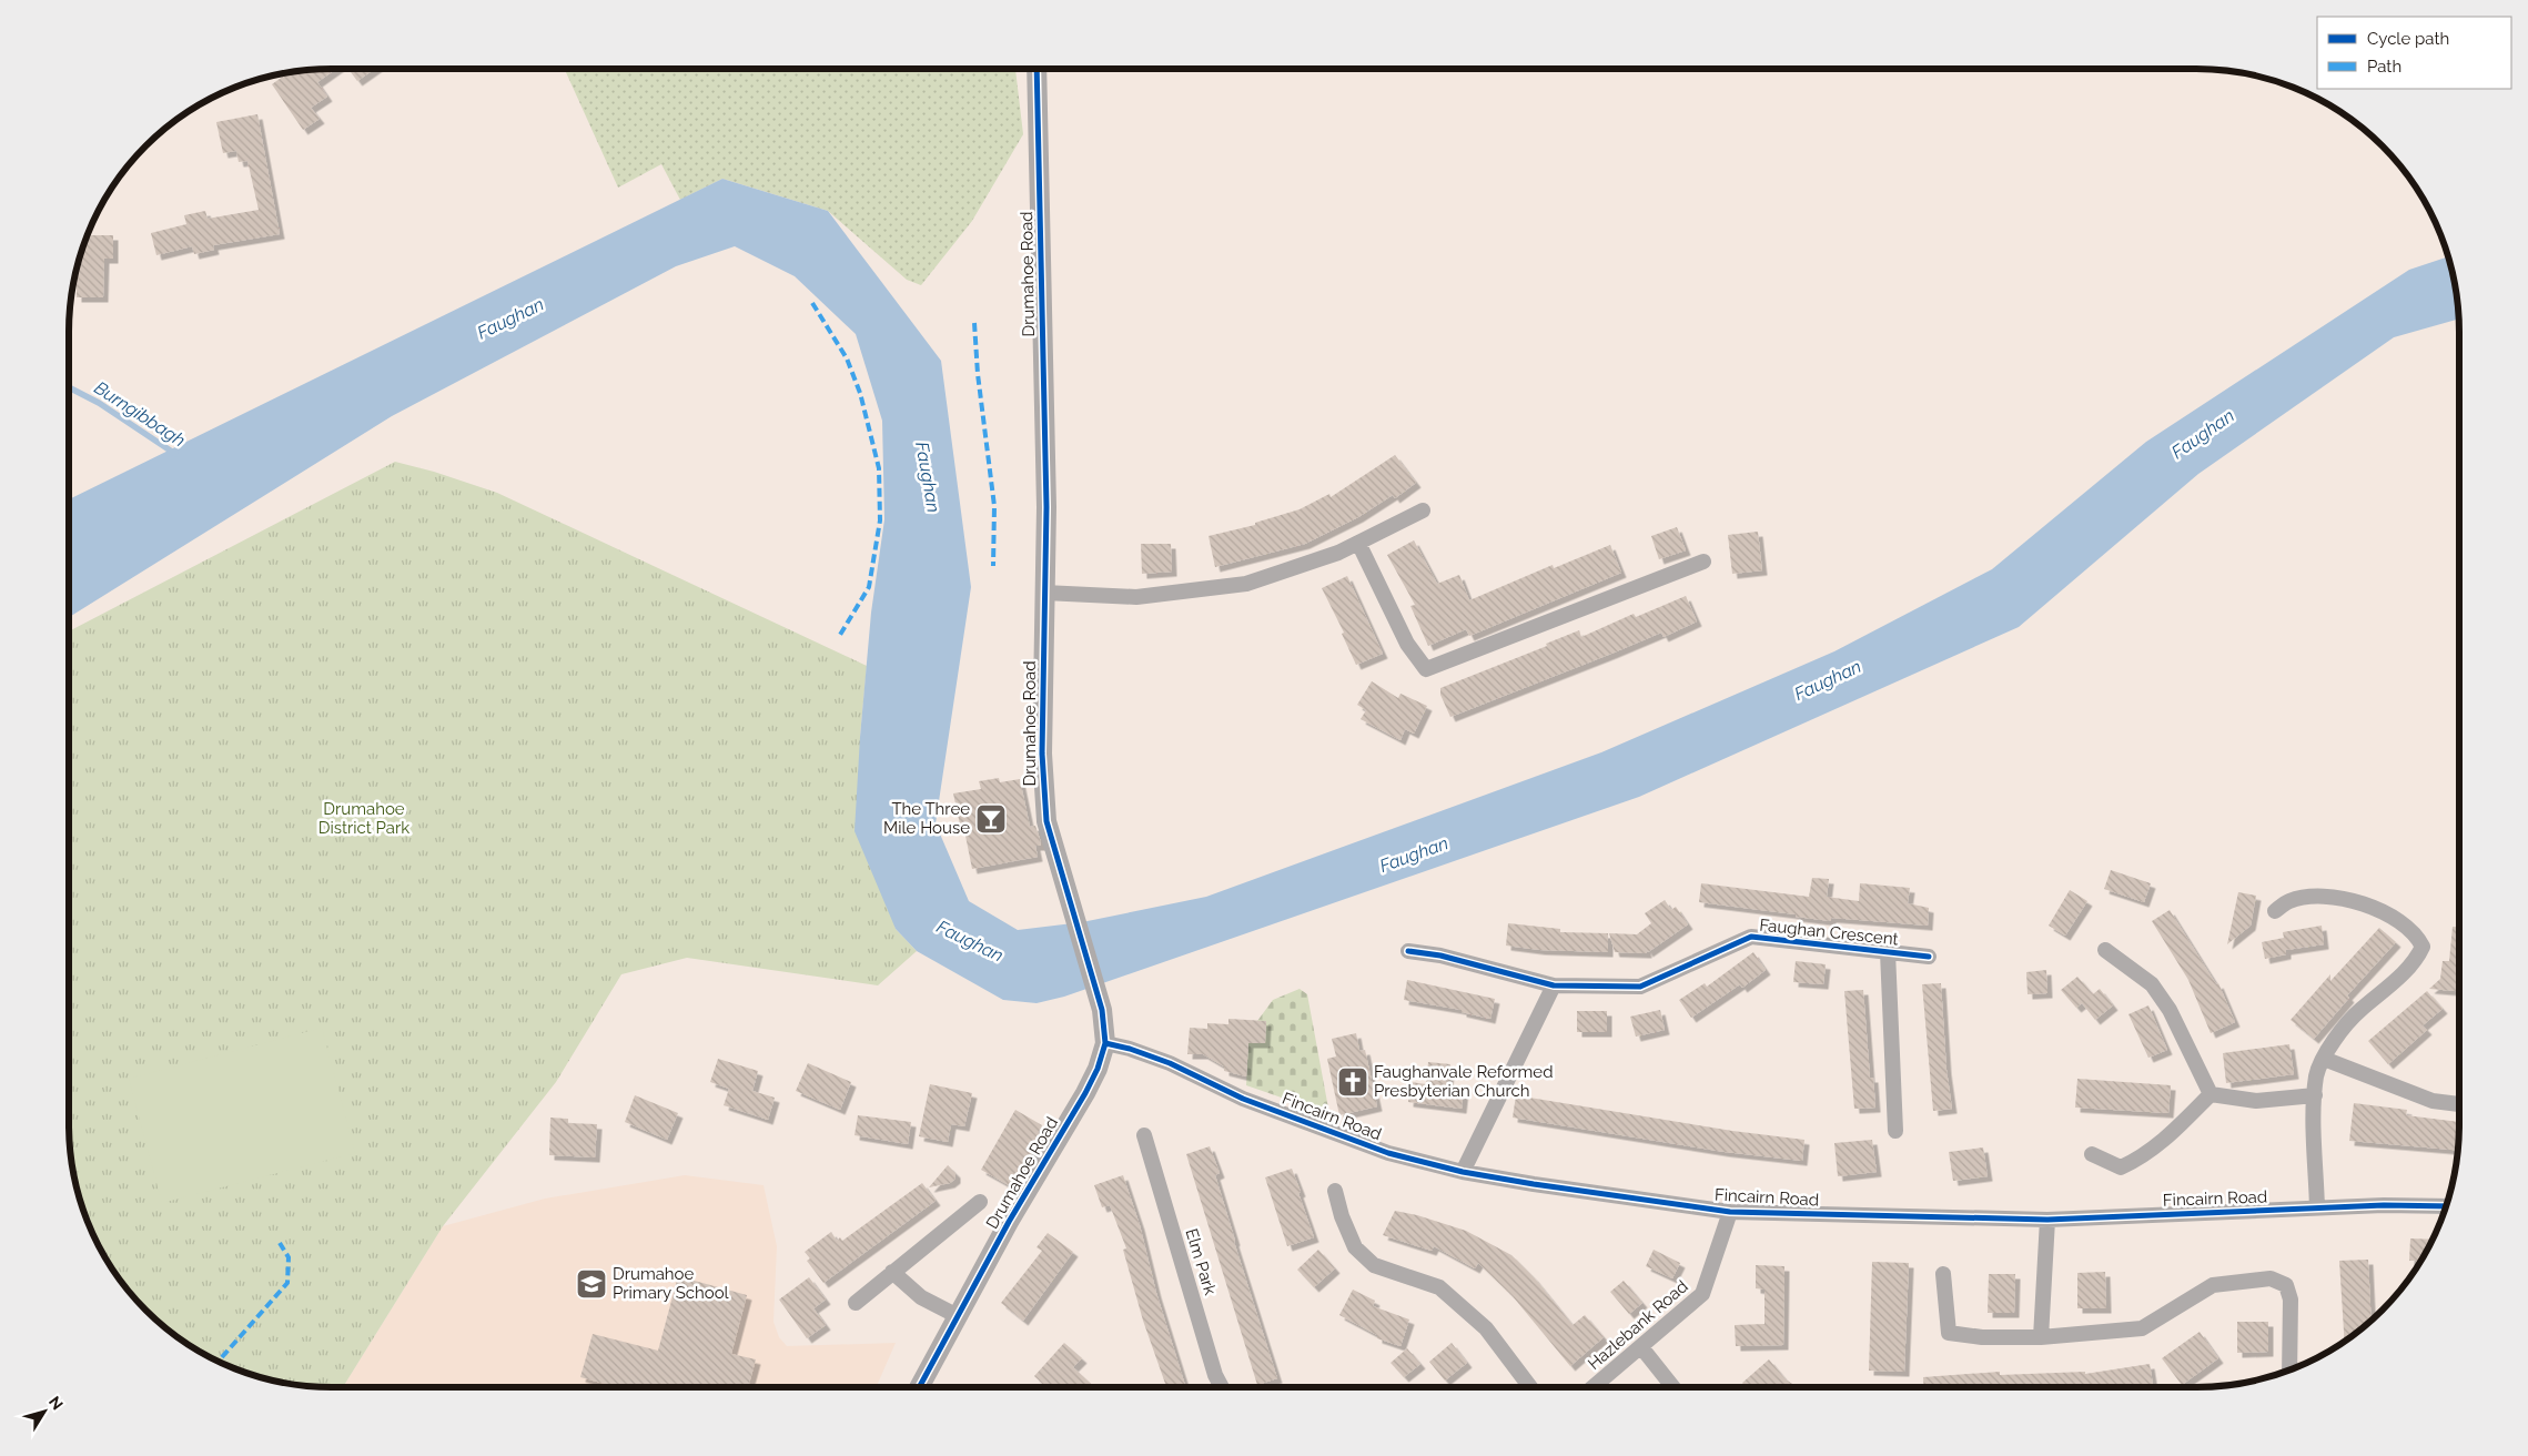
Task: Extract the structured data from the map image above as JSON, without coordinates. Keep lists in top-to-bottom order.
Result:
{
  "streets": {
    "street": [
      "Drumahoe Road",
      "Faughan Crescent",
      "Fincairn Road",
      "Elm Park",
      "Hazlebank Road"
    ]
  },
  "crossings": [
    ["Drumahoe Road", "Fincairn Road"],
    ["Fincairn Road", "Hazlebank Road"]
  ],
  "water": ["Faughan", "Burngibbagh"],
  "parks": ["Drumahoe District Park"],
  "places": {
    "bar": ["The Three Mile House"],
    "church": ["Faughanvale Reformed Presbyterian Church"],
    "school or university": ["Drumahoe Primary School"]
  },
  "legend": ["Cycle path", "Path"],
  "north": "top right"
}
